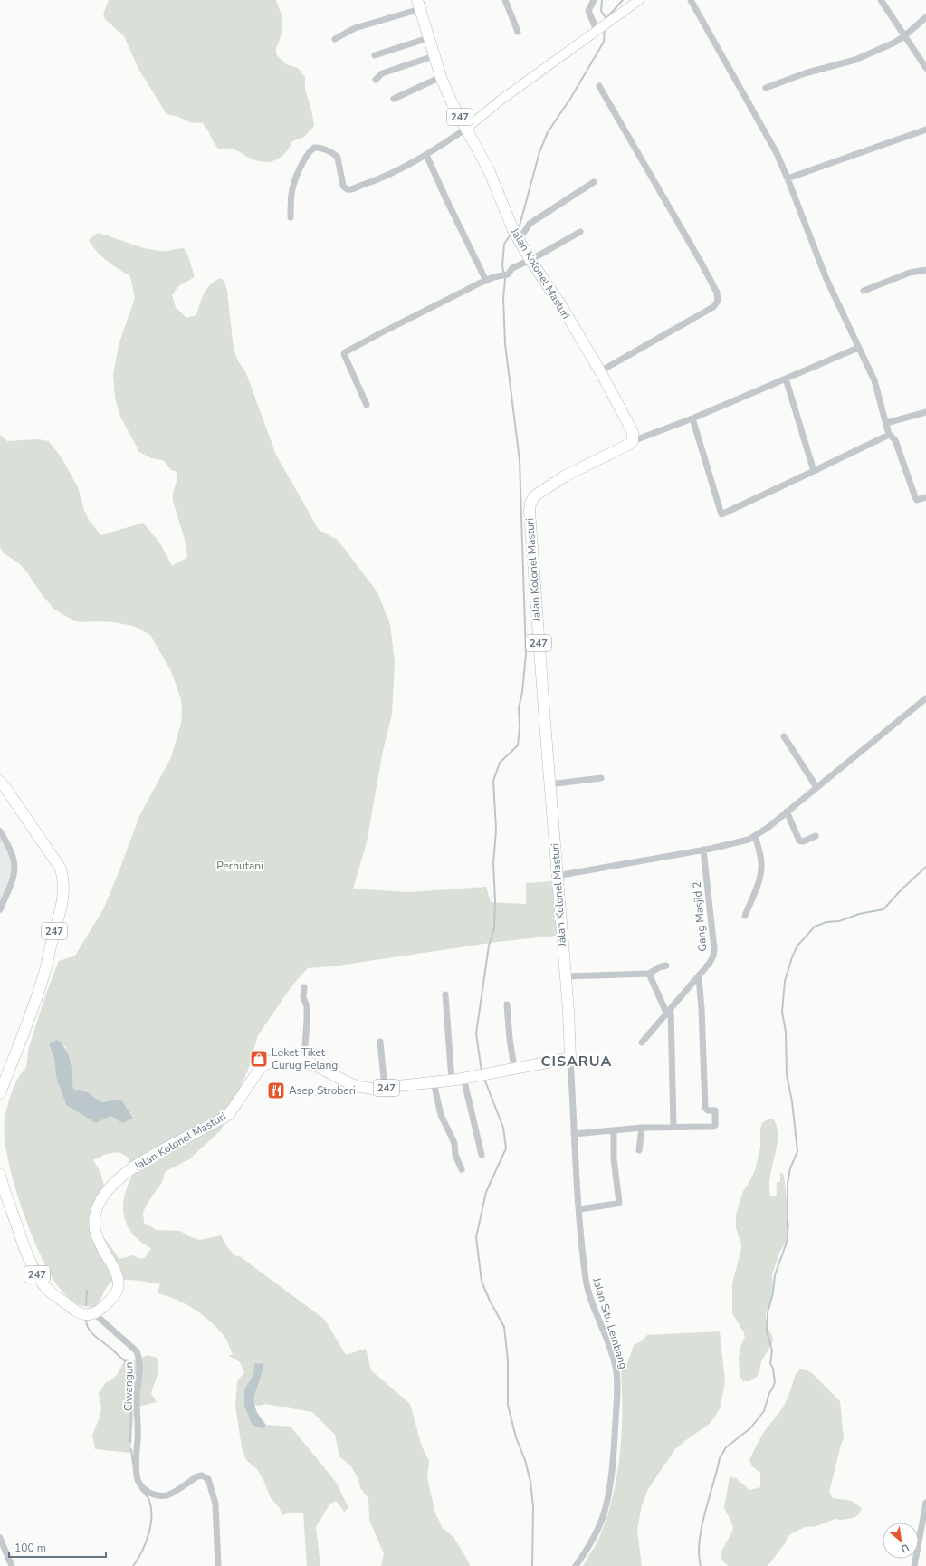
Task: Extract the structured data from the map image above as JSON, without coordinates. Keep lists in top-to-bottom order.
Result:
{
  "streets": {
    "main road": ["247", "Jalan Kolonel Masturi"],
    "street": ["Gang Masjid 2", "Jalan Situ Lembang", "Ciwangun"]
  },
  "crossings": [
    ["247", "Jalan Kolonel Masturi"],
    ["247", "Ciwangun"],
    ["Jalan Kolonel Masturi", "Jalan Situ Lembang"],
    ["Jalan Kolonel Masturi", "Ciwangun"]
  ],
  "districts": ["CISARUA"],
  "parks": ["Perhutani"],
  "places": {
    "shop": ["Loket Tiket Curug Pelangi"],
    "restaurant": ["Asep Stroberi"]
  },
  "scale_bar": "100 m",
  "north": "bottom right"
}
